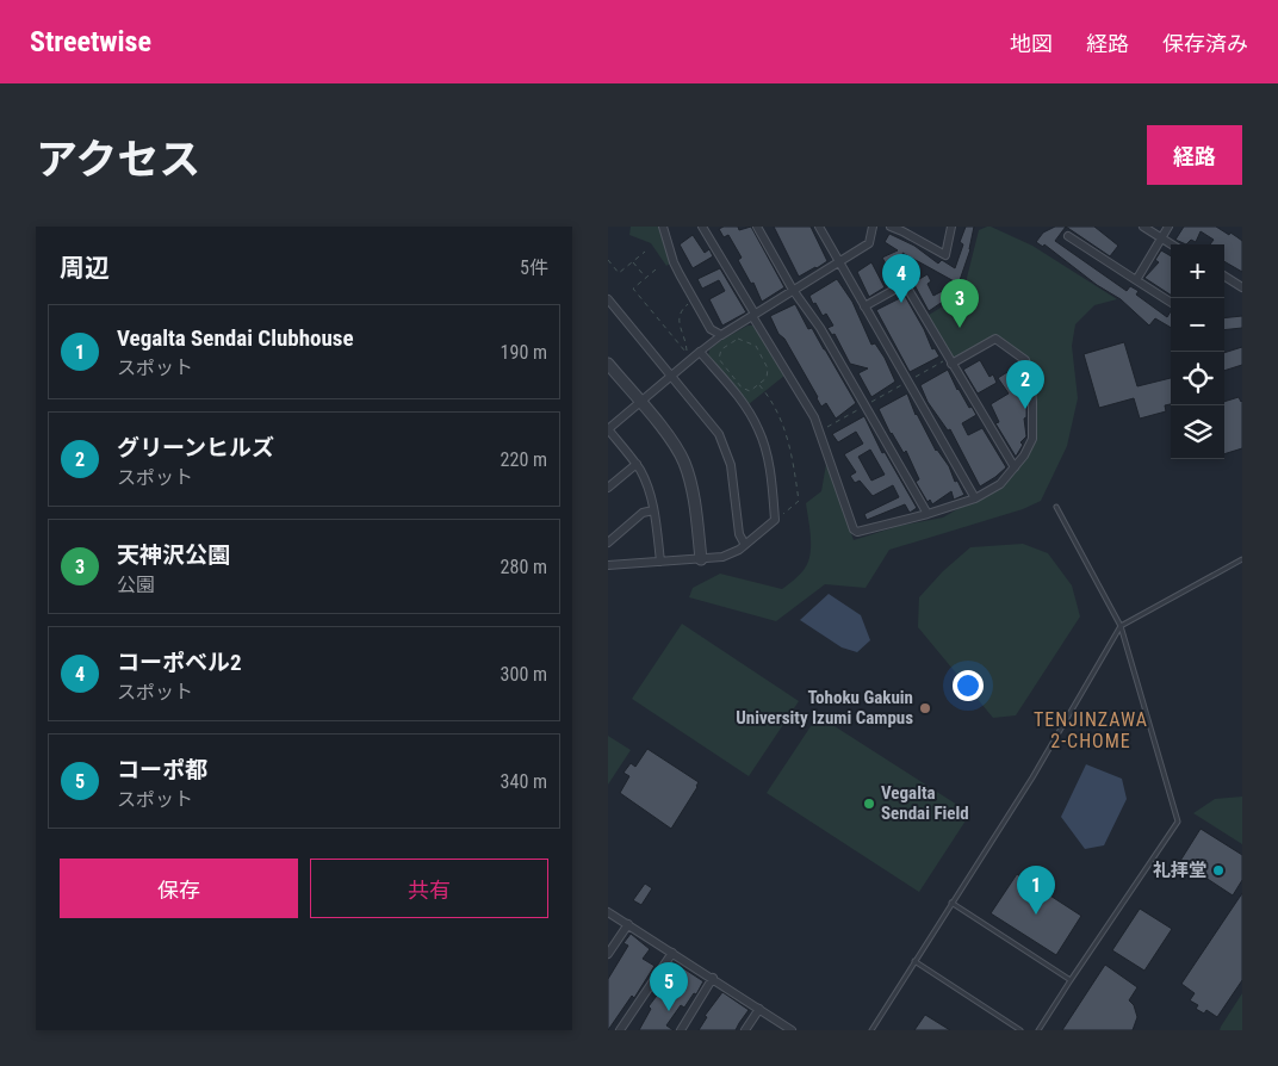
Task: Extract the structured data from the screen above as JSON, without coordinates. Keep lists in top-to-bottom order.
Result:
{
  "districts": ["TENJINZAWA 2-CHOME"],
  "places": ["Tohoku Gakuin University Izumi Campus", "Vegalta Sendai Field", "礼拝堂"],
  "page": {
    "header": "Streetwise",
    "nav": ["地図", "経路", "保存済み"],
    "title": "アクセス",
    "buttons": [
      "経路",
      ["保存", "共有"]
    ],
    "heading": ["周辺", "5件"],
    "map_buttons": ["+", "−"],
    "pins": [
      "4",
      "3",
      "2",
      "1",
      "5"
    ],
    "list": [
      {
        "mark": "1",
        "name": "Vegalta Sendai Clubhouse",
        "note": "スポット",
        "value": "190 m"
      },
      {
        "mark": "2",
        "name": "グリーンヒルズ",
        "note": "スポット",
        "value": "220 m"
      },
      {
        "mark": "3",
        "name": "天神沢公園",
        "note": "公園",
        "value": "280 m"
      },
      {
        "mark": "4",
        "name": "コーポベル2",
        "note": "スポット",
        "value": "300 m"
      },
      {
        "mark": "5",
        "name": "コーポ都",
        "note": "スポット",
        "value": "340 m"
      }
    ]
  }
}
